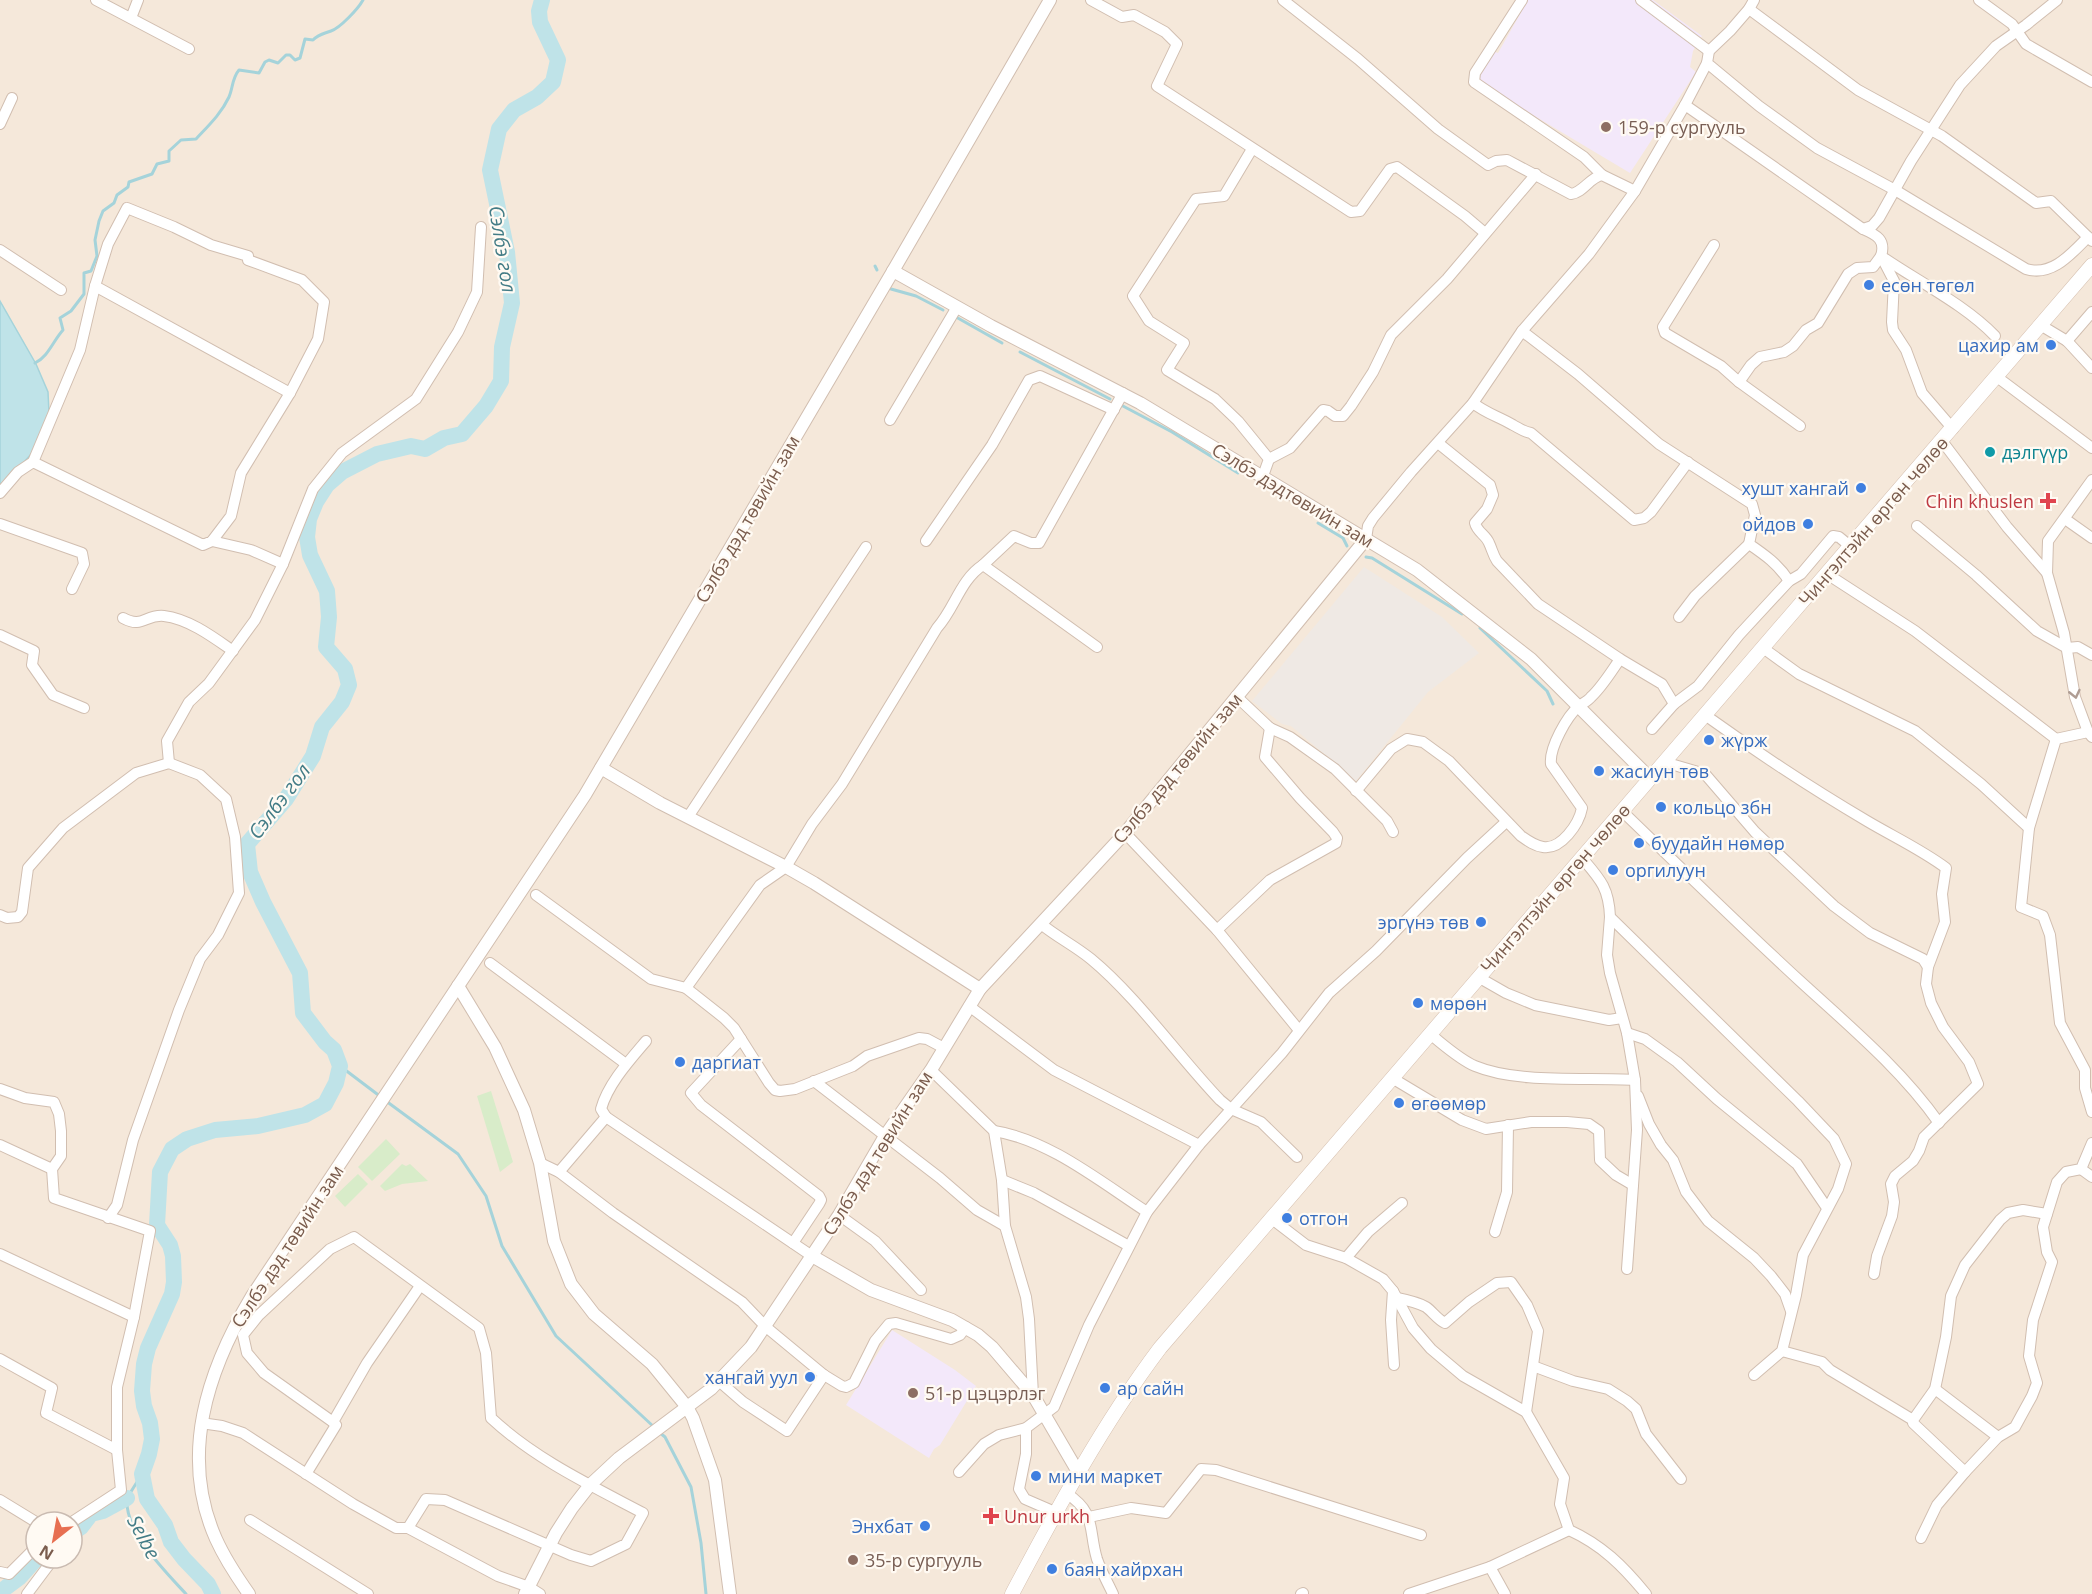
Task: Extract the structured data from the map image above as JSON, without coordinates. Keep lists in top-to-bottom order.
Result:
{
  "streets": {
    "main road": ["Чингэлтэйн өргөн чөлөө"],
    "street": ["Сэлбэ дэдтөвийн зам", "Сэлбэ дэд төвийн зам"]
  },
  "crossings": [
    ["Сэлбэ дэдтөвийн зам", "Сэлбэ дэд төвийн зам"],
    ["Сэлбэ дэдтөвийн зам", "Чингэлтэйн өргөн чөлөө"],
    ["Сэлбэ дэд төвийн зам", "Чингэлтэйн өргөн чөлөө"]
  ],
  "water": ["Сэлбэ гол", "Selbe"],
  "places": {
    "other": [
      "159-р сургууль",
      "есөн төгөл",
      "цахир ам",
      "дэлгүүр",
      "хушт хангай",
      "ойдов",
      "жүрж",
      "жасиун төв",
      "кольцо збн",
      "буудайн нөмөр",
      "оргилуун",
      "эргүнэ төв",
      "мөрөн",
      "даргиат",
      "өгөөмөр",
      "отгон",
      "хангай уул",
      "ар сайн",
      "51-р цэцэрлэг",
      "мини маркет",
      "Энхбат",
      "35-р сургууль",
      "баян хайрхан"
    ],
    "health": ["Chin khuslen", "Unur urkh"]
  },
  "north": "bottom left"
}
